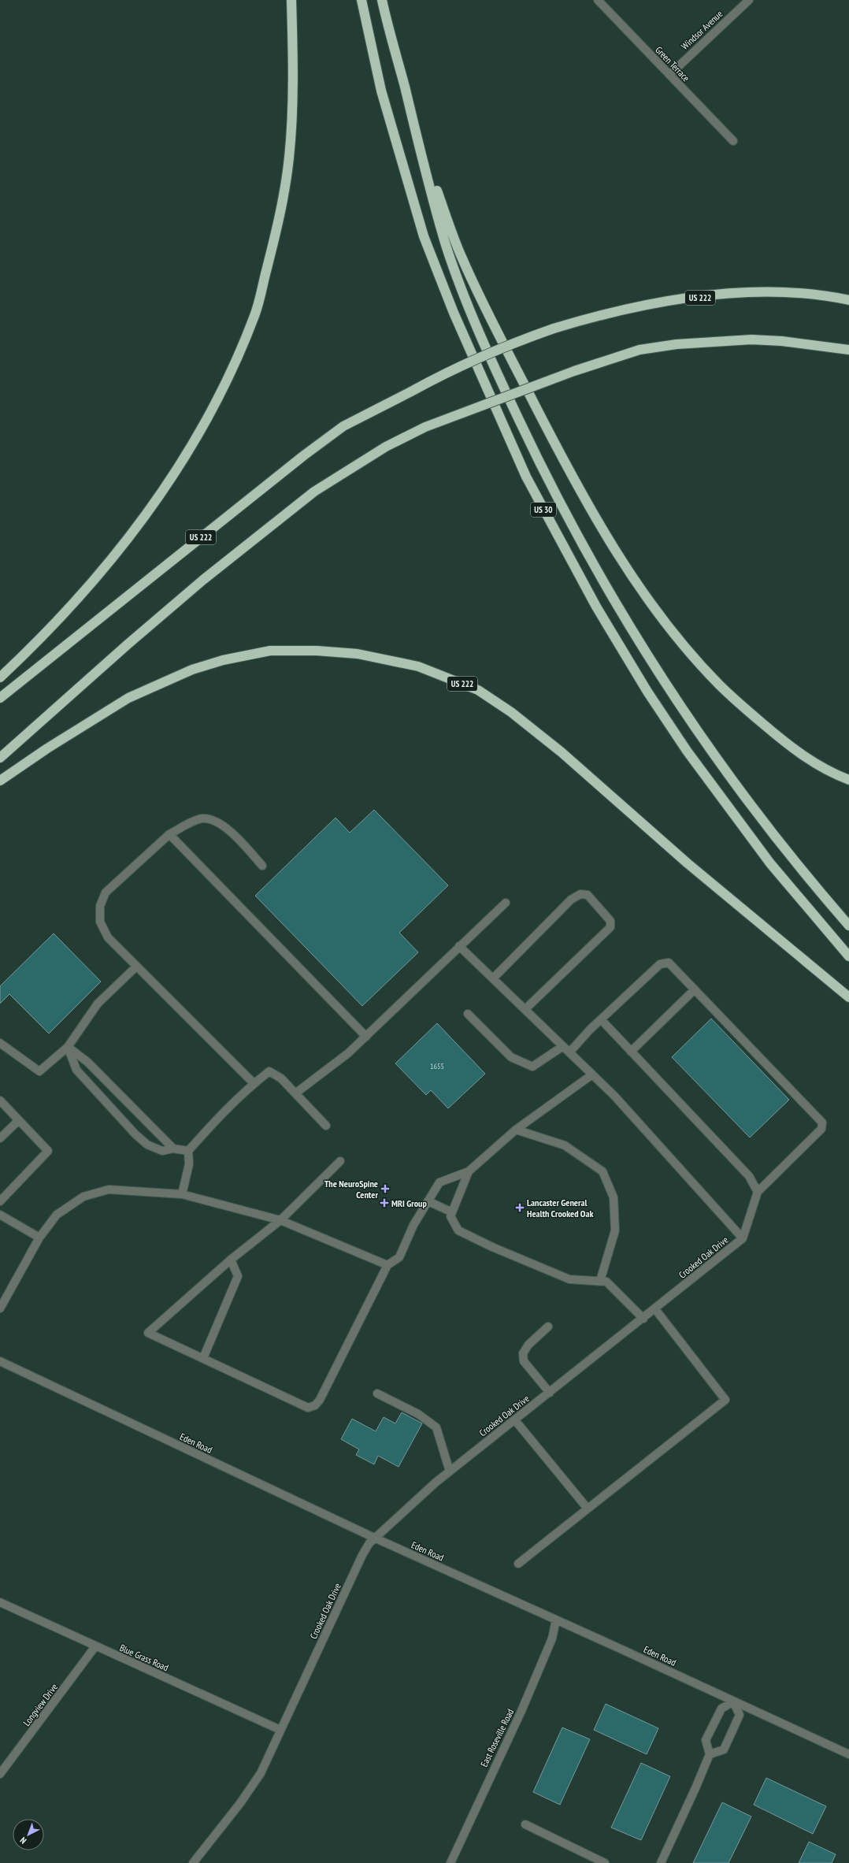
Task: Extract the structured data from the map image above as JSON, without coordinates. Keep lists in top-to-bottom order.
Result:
{
  "streets": {
    "highway": ["US 222", "US 30"],
    "street": [
      "Windsor Avenue",
      "Green Terrace",
      "Crooked Oak Drive",
      "Eden Road",
      "Blue Grass Road",
      "Longview Drive",
      "East Roseville Road"
    ]
  },
  "crossings": [
    ["Windsor Avenue", "Green Terrace"],
    ["Crooked Oak Drive", "Eden Road"],
    ["Crooked Oak Drive", "Blue Grass Road"],
    ["Eden Road", "East Roseville Road"],
    ["Blue Grass Road", "Longview Drive"]
  ],
  "places": {
    "health": ["The NeuroSpine Center", "MRI Group", "Lancaster General Health Crooked Oak"]
  },
  "house_numbers": ["1655"],
  "north": "bottom left"
}
